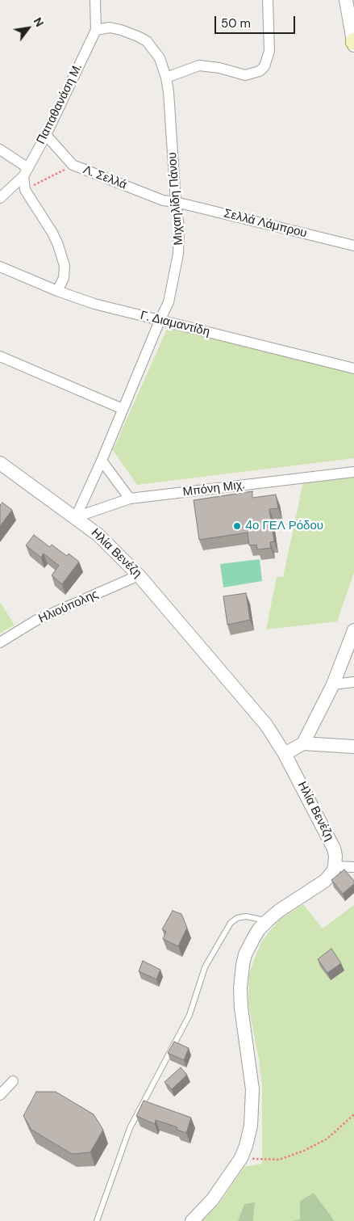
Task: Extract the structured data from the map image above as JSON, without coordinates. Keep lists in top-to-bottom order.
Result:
{
  "streets": {
    "street": [
      "Παπαθανάση Μ.",
      "Λ. Σελλά",
      "Μιχαηλίδη Πάνου",
      "Σελλά Λάμπρου",
      "Γ. Διαμαντίδη",
      "Μπόνη Μιχ.",
      "Ηλία Βενέζη",
      "Ηλιούπολης"
    ]
  },
  "crossings": [
    ["Παπαθανάση Μ.", "Λ. Σελλά"],
    ["Παπαθανάση Μ.", "Μιχαηλίδη Πάνου"],
    ["Λ. Σελλά", "Μιχαηλίδη Πάνου"],
    ["Λ. Σελλά", "Σελλά Λάμπρου"],
    ["Μιχαηλίδη Πάνου", "Σελλά Λάμπρου"],
    ["Μιχαηλίδη Πάνου", "Γ. Διαμαντίδη"],
    ["Μιχαηλίδη Πάνου", "Μπόνη Μιχ."],
    ["Μιχαηλίδη Πάνου", "Ηλία Βενέζη"],
    ["Μπόνη Μιχ.", "Ηλία Βενέζη"],
    ["Ηλία Βενέζη", "Ηλιούπολης"]
  ],
  "places": ["4ο ΓΕΛ Ρόδου"],
  "scale_bar": "50 m",
  "north": "top right"
}
